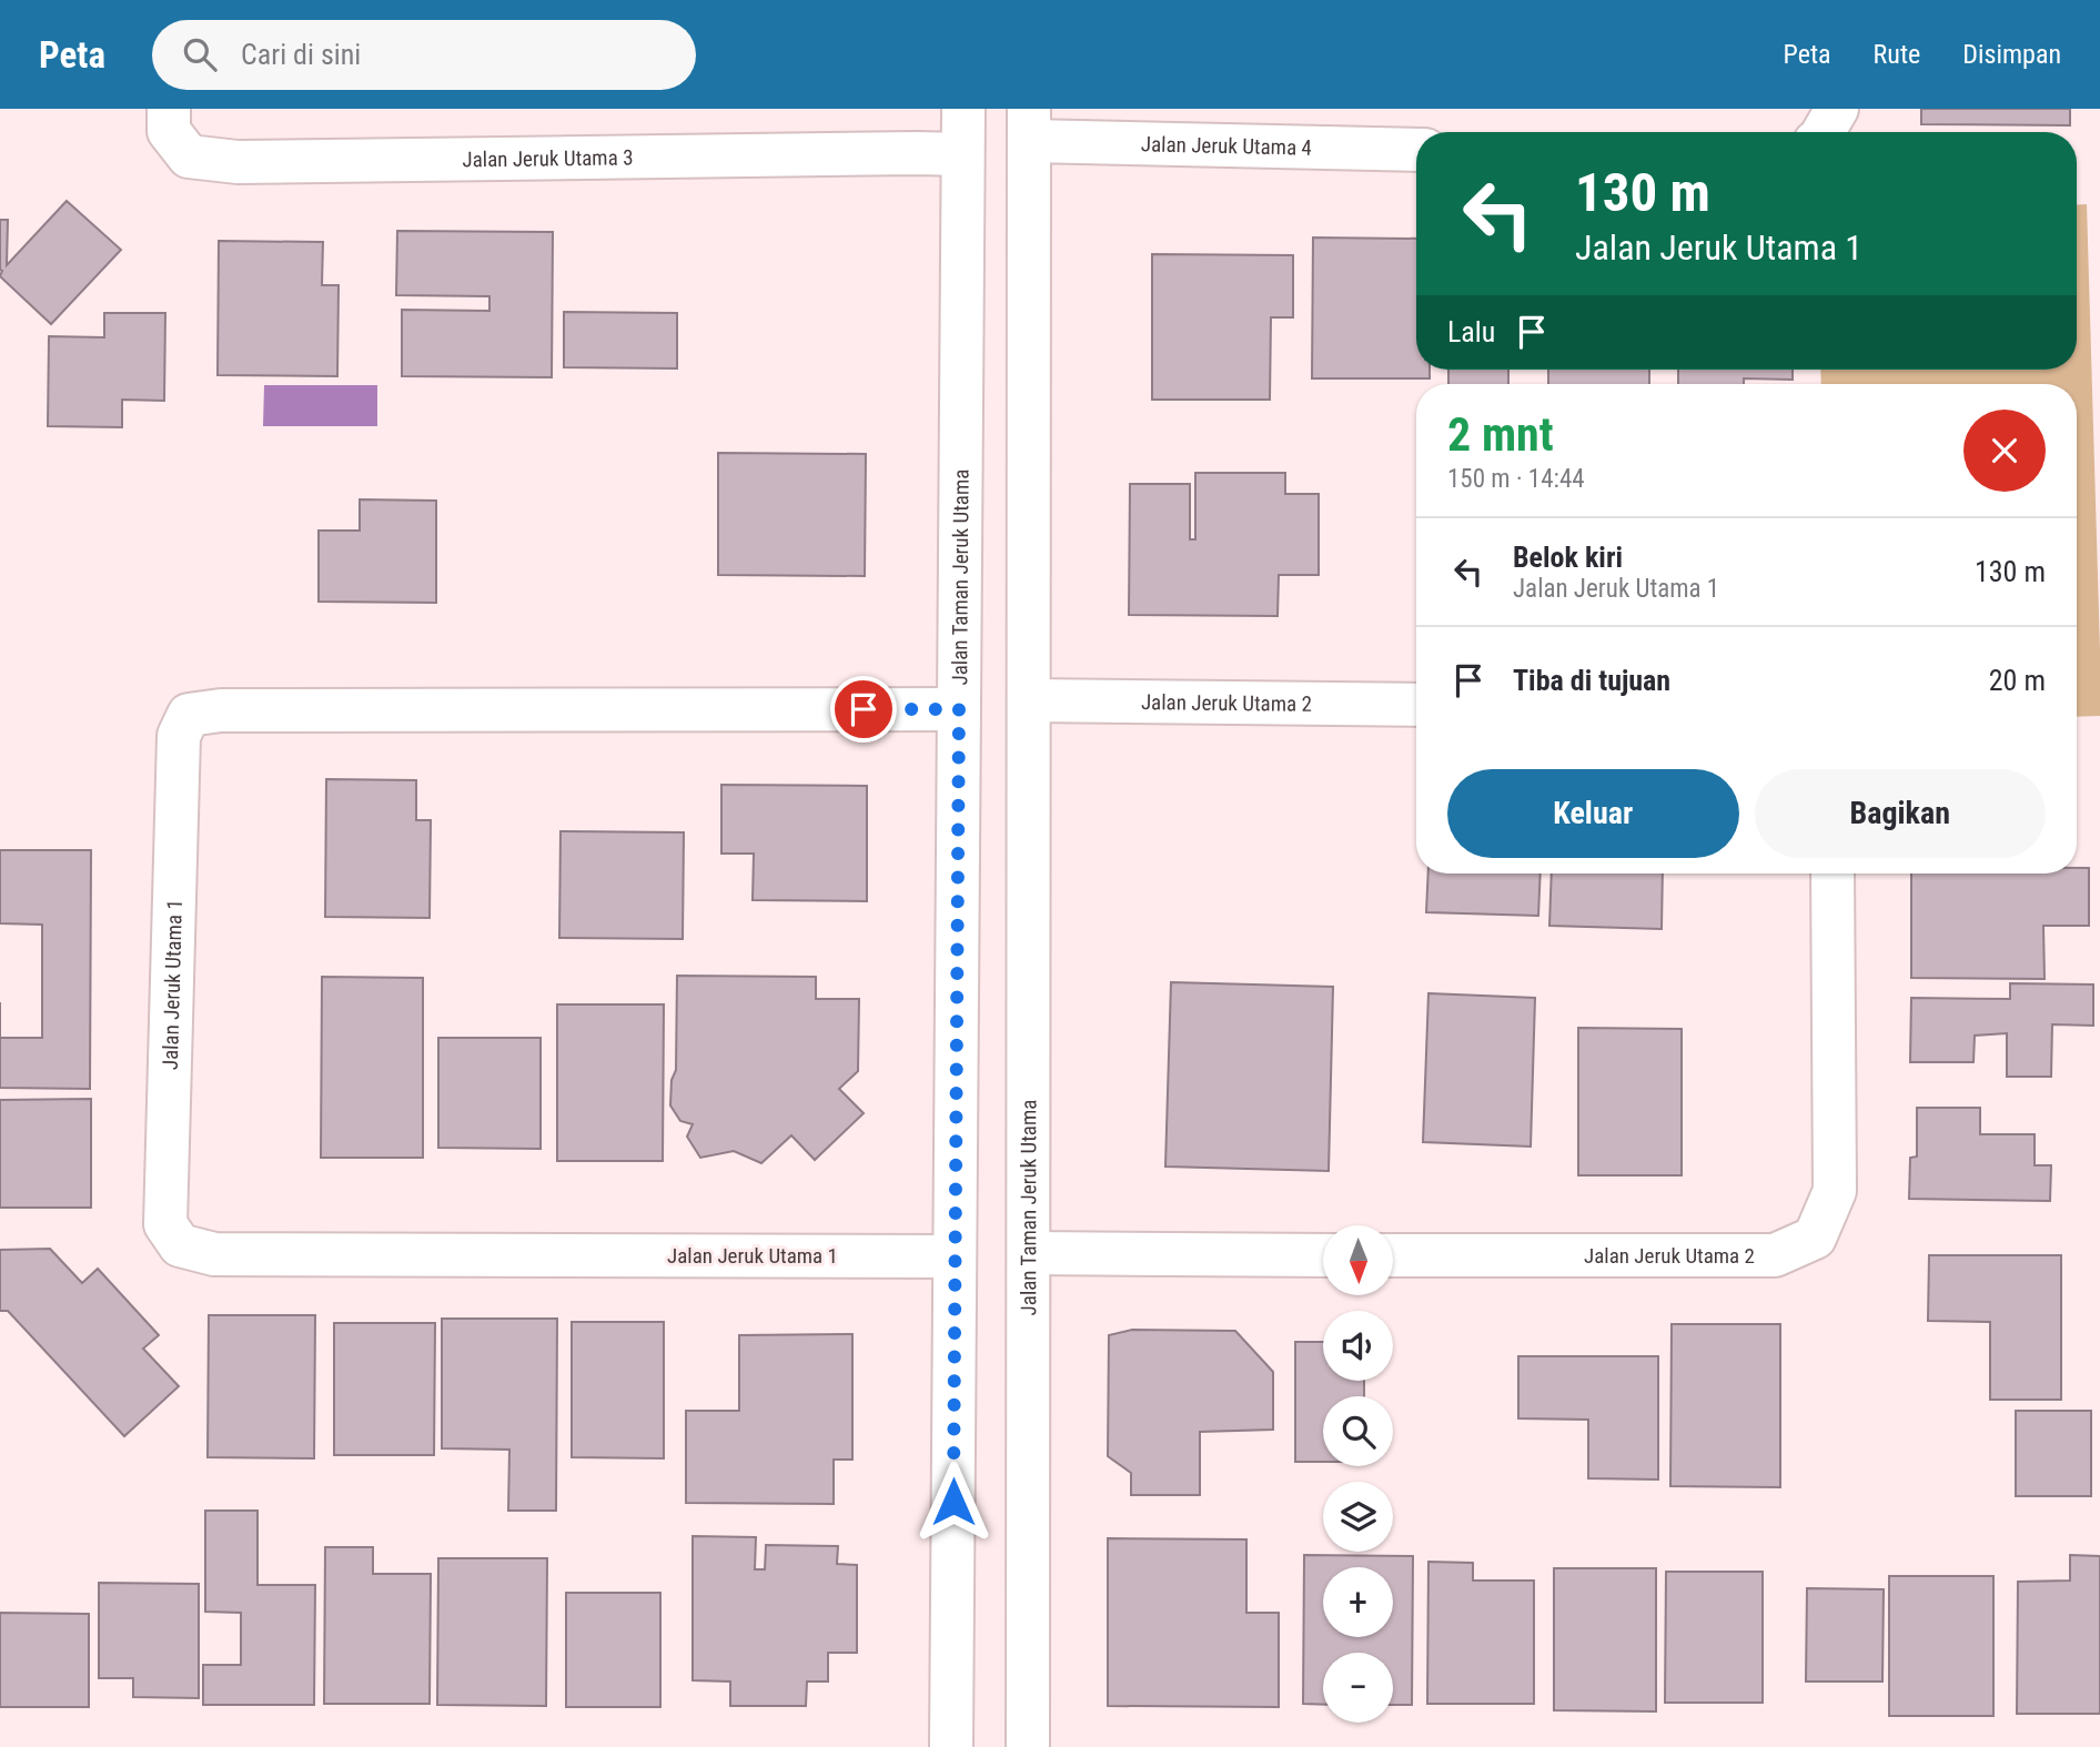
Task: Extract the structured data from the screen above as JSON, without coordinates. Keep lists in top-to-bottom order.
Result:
{
  "streets": {
    "street": [
      "Jalan Jeruk Utama 4",
      "Jalan Jeruk Utama 3",
      "Jalan Taman Jeruk Utama",
      "Jalan Jeruk Utama 2",
      "Jalan Jeruk Utama 1"
    ]
  },
  "crossings": [
    ["Jalan Jeruk Utama 4", "Jalan Taman Jeruk Utama"],
    ["Jalan Jeruk Utama 3", "Jalan Taman Jeruk Utama"],
    ["Jalan Taman Jeruk Utama", "Jalan Jeruk Utama 2"],
    ["Jalan Taman Jeruk Utama", "Jalan Jeruk Utama 1"]
  ],
  "north": "bottom",
  "page": {
    "header": "Peta",
    "search": "Cari di sini",
    "nav": ["Peta", "Rute", "Disimpan"],
    "turn": ["130 m", "Jalan Jeruk Utama 1"],
    "then": "Lalu",
    "heading": ["2 mnt", "150 m · 14:44"],
    "list": [
      {
        "name": "Belok kiri",
        "note": "Jalan Jeruk Utama 1",
        "value": "130 m"
      },
      {
        "name": "Tiba di tujuan",
        "value": "20 m"
      }
    ],
    "buttons": ["Keluar", "Bagikan"],
    "map_buttons": ["+", "−"]
  }
}
